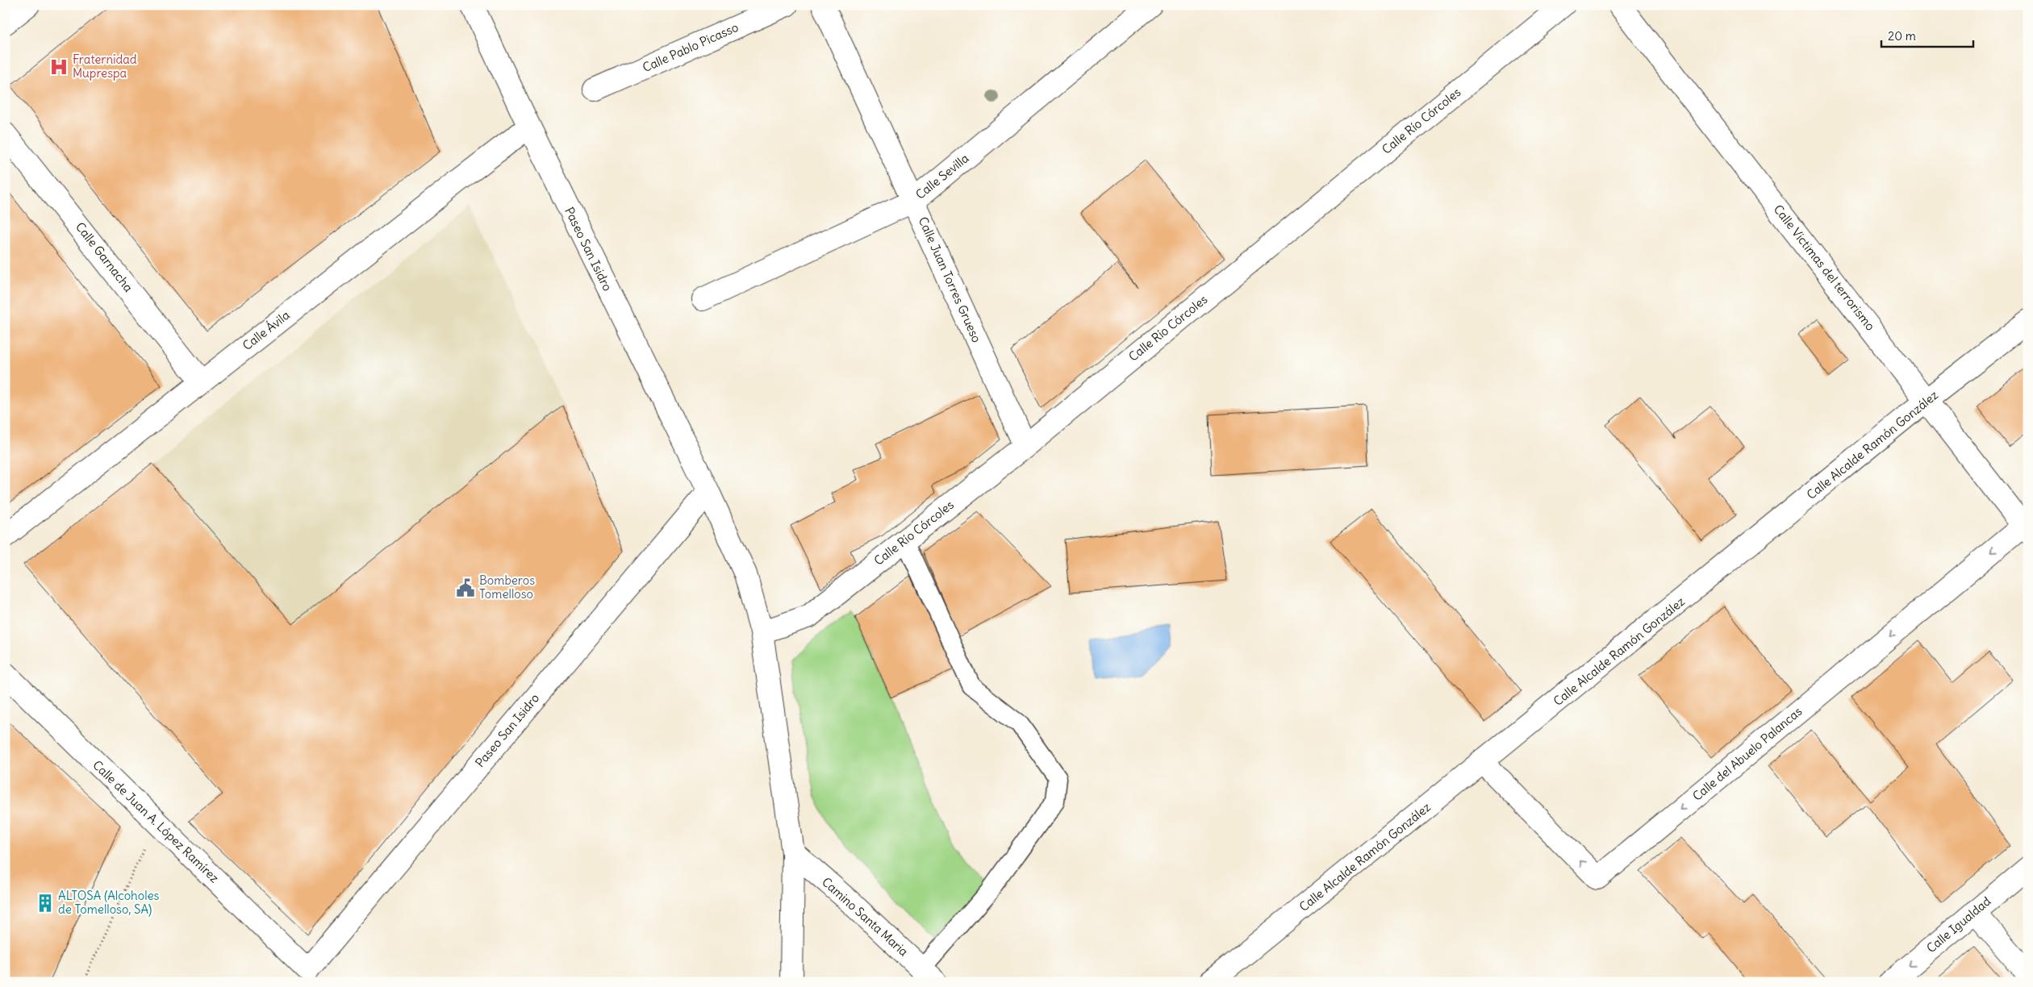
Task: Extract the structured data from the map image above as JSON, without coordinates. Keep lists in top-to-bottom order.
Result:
{
  "streets": {
    "street": [
      "Calle Pablo Picasso",
      "Calle Río Córcoles",
      "Calle Sevilla",
      "Paseo San Isidro",
      "Calle Garnacha",
      "Calle Victimas del terrorismo",
      "Calle Juan Torres Grueso",
      "Calle Ávila",
      "Calle Alcalde Ramón González",
      "Calle del Abuelo Palancas",
      "Calle de Juan A. López Ramírez",
      "Camino Santa Maria",
      "Calle Igualdad"
    ]
  },
  "crossings": [
    ["Calle Río Córcoles", "Paseo San Isidro"],
    ["Calle Río Córcoles", "Calle Juan Torres Grueso"],
    ["Calle Sevilla", "Calle Juan Torres Grueso"],
    ["Paseo San Isidro", "Calle Ávila"],
    ["Paseo San Isidro", "Calle de Juan A. López Ramírez"],
    ["Paseo San Isidro", "Camino Santa Maria"],
    ["Calle Garnacha", "Calle Ávila"],
    ["Calle Victimas del terrorismo", "Calle Alcalde Ramón González"],
    ["Calle Victimas del terrorismo", "Calle del Abuelo Palancas"],
    ["Calle Alcalde Ramón González", "Calle del Abuelo Palancas"]
  ],
  "one_way": ["Calle del Abuelo Palancas", "Calle Igualdad"],
  "places": {
    "hospital": ["Fraternidad Muprespa"],
    "public building": ["Bomberos Tomelloso"],
    "building": ["ALTOSA (Alcoholes de Tomelloso, SA)"]
  },
  "scale_bar": "20 m"
}
